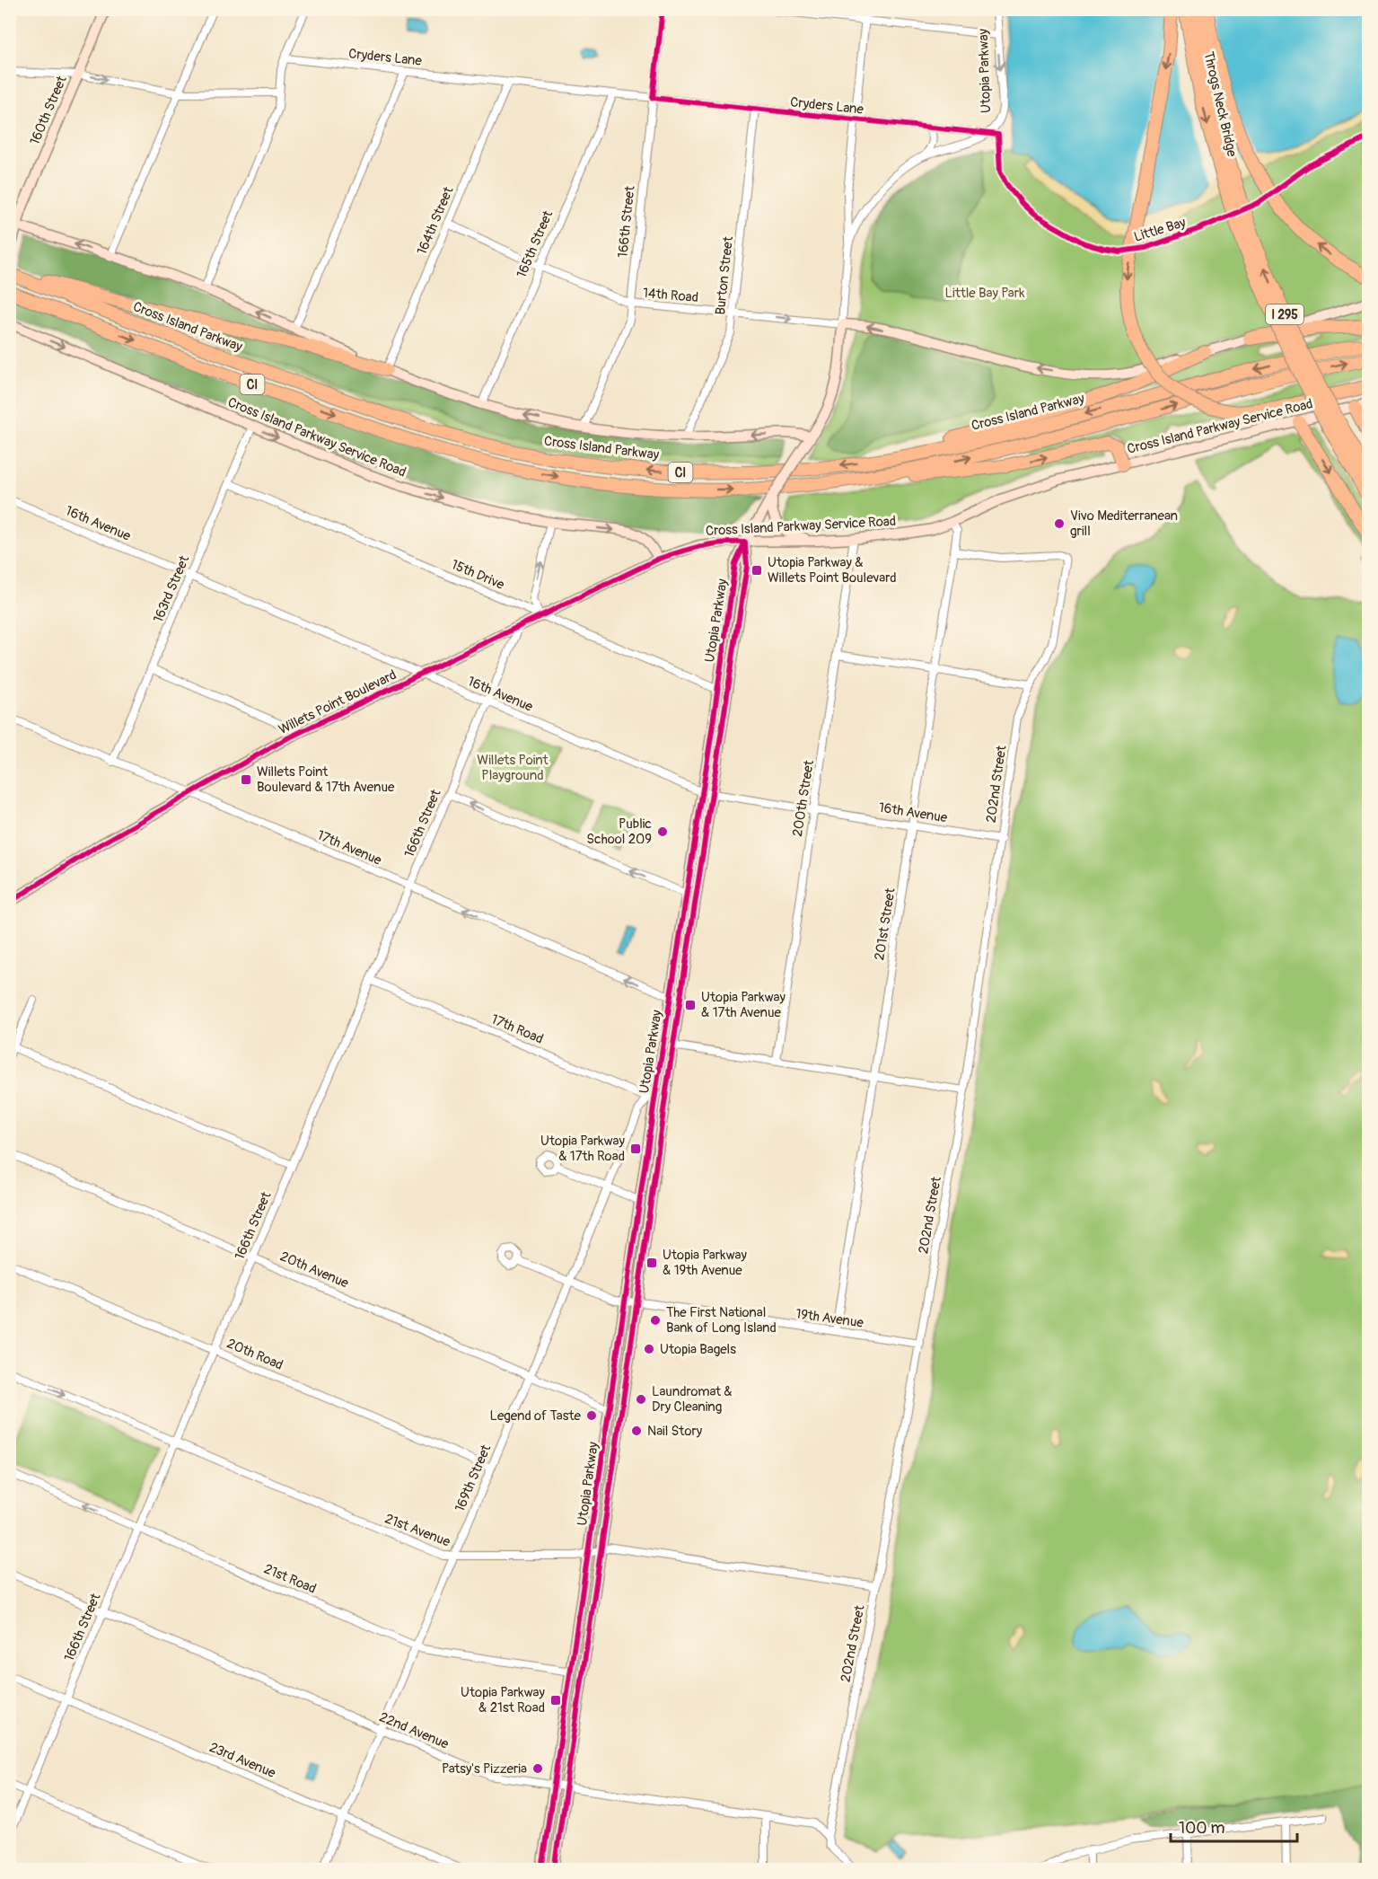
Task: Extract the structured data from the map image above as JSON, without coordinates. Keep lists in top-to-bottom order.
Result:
{
  "streets": {
    "highway": [
      "Throgs Neck Bridge",
      "I 295",
      "Cross Island Parkway",
      "CI"
    ],
    "street": [
      "Cryders Lane",
      "Utopia Parkway",
      "160th Street",
      "164th Street",
      "166th Street",
      "165th Street",
      "Burton Street",
      "14th Road",
      "Cross Island Parkway Service Road",
      "16th Avenue",
      "15th Drive",
      "163rd Street",
      "Willets Point Boulevard",
      "202nd Street",
      "200th Street",
      "17th Avenue",
      "201st Street",
      "17th Road",
      "20th Avenue",
      "19th Avenue",
      "20th Road",
      "169th Street",
      "21st Avenue",
      "21st Road",
      "22nd Avenue",
      "23rd Avenue"
    ],
    "cycle path": ["Little Bay"]
  },
  "crossings": [
    ["Cryders Lane", "Utopia Parkway"],
    ["Cryders Lane", "164th Street"],
    ["Cryders Lane", "166th Street"],
    ["Cryders Lane", "165th Street"],
    ["Cryders Lane", "Burton Street"],
    ["Utopia Parkway", "14th Road"],
    ["Utopia Parkway", "Cross Island Parkway Service Road"],
    ["Utopia Parkway", "16th Avenue"],
    ["Utopia Parkway", "15th Drive"],
    ["Utopia Parkway", "17th Avenue"],
    ["Utopia Parkway", "17th Road"],
    ["Utopia Parkway", "20th Avenue"],
    ["Utopia Parkway", "19th Avenue"],
    ["Utopia Parkway", "169th Street"],
    ["Utopia Parkway", "21st Avenue"],
    ["Utopia Parkway", "21st Road"],
    ["Utopia Parkway", "22nd Avenue"],
    ["Throgs Neck Bridge", "I 295"],
    ["164th Street", "14th Road"],
    ["166th Street", "14th Road"],
    ["166th Street", "16th Avenue"],
    ["166th Street", "Willets Point Boulevard"],
    ["166th Street", "17th Avenue"],
    ["166th Street", "17th Road"],
    ["166th Street", "20th Avenue"],
    ["166th Street", "20th Road"],
    ["166th Street", "21st Avenue"],
    ["166th Street", "21st Road"],
    ["166th Street", "22nd Avenue"],
    ["166th Street", "23rd Avenue"],
    ["165th Street", "14th Road"],
    ["Burton Street", "14th Road"],
    ["Cross Island Parkway Service Road", "163rd Street"],
    ["Cross Island Parkway Service Road", "Willets Point Boulevard"],
    ["Cross Island Parkway Service Road", "200th Street"],
    ["Cross Island Parkway Service Road", "201st Street"],
    ["16th Avenue", "163rd Street"],
    ["16th Avenue", "Willets Point Boulevard"],
    ["16th Avenue", "202nd Street"],
    ["16th Avenue", "200th Street"],
    ["16th Avenue", "201st Street"],
    ["15th Drive", "163rd Street"],
    ["15th Drive", "Willets Point Boulevard"],
    ["163rd Street", "17th Avenue"],
    ["Willets Point Boulevard", "17th Avenue"],
    ["202nd Street", "201st Street"],
    ["202nd Street", "19th Avenue"],
    ["202nd Street", "21st Avenue"],
    ["202nd Street", "22nd Avenue"],
    ["201st Street", "19th Avenue"],
    ["17th Road", "169th Street"],
    ["20th Avenue", "169th Street"],
    ["19th Avenue", "169th Street"],
    ["20th Road", "169th Street"],
    ["169th Street", "21st Avenue"],
    ["169th Street", "21st Road"],
    ["169th Street", "22nd Avenue"],
    ["169th Street", "23rd Avenue"]
  ],
  "one_way": ["Cross Island Parkway Service Road", "17th Avenue"],
  "parks": ["Little Bay Park", "Willets Point Playground"],
  "places": {
    "other": [
      "Vivo Mediterranean grill",
      "Public School 209",
      "The First National Bank of Long Island",
      "Utopia Bagels",
      "Laundromat & Dry Cleaning",
      "Legend of Taste",
      "Nail Story",
      "Patsy's Pizzeria"
    ],
    "transit": [
      "Utopia Parkway & Willets Point Boulevard",
      "Willets Point Boulevard & 17th Avenue",
      "Utopia Parkway & 17th Avenue",
      "Utopia Parkway & 17th Road",
      "Utopia Parkway & 19th Avenue",
      "Utopia Parkway & 21st Road"
    ]
  },
  "scale_bar": "100 m"
}
